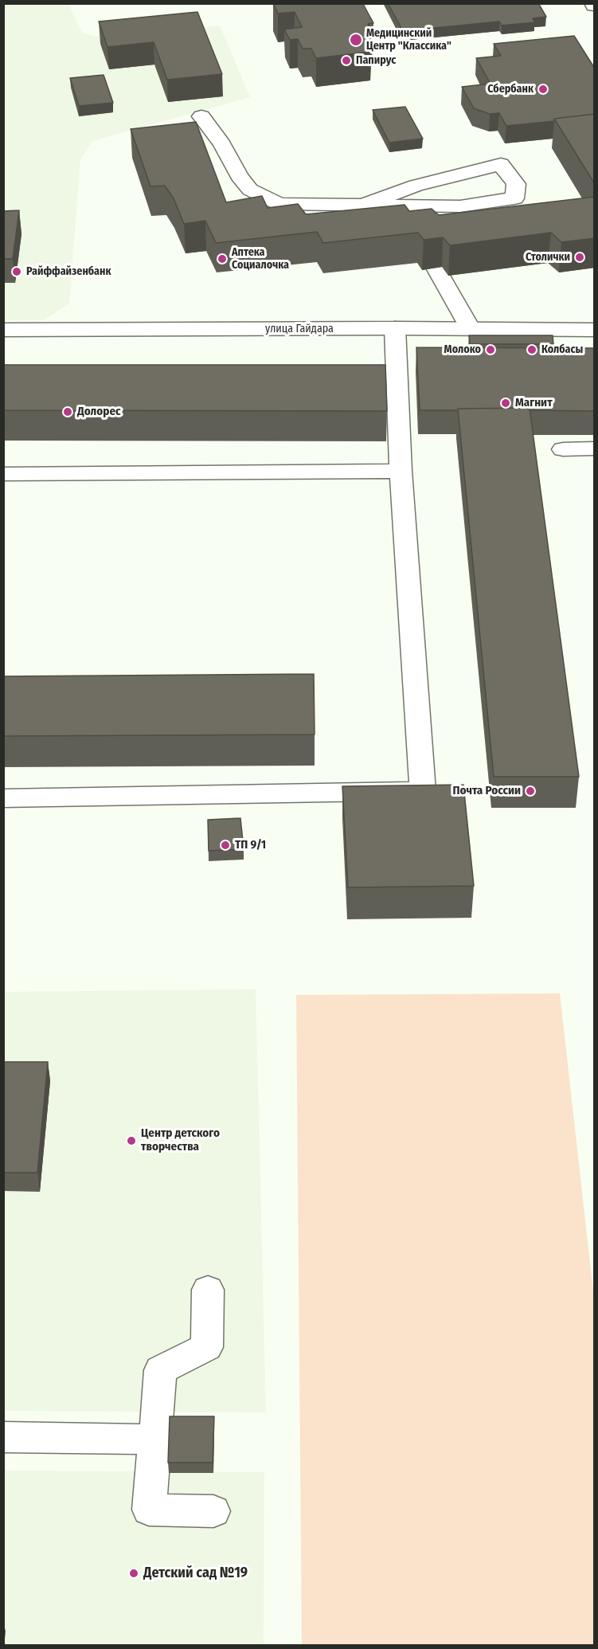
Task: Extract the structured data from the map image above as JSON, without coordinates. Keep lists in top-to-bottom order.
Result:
{
  "streets": {
    "street": ["улица Гайдара"]
  },
  "places": [
    "Медицинский Центр \"Классика\"",
    "Папирус",
    "Сбербанк",
    "Столички",
    "Аптека Социалочка",
    "Райффайзенбанк",
    "Молоко",
    "Колбасы",
    "Магнит",
    "Долорес",
    "Почта России",
    "ТП 9/1",
    "Центр детского творчества",
    "Детский сад №19"
  ]
}
